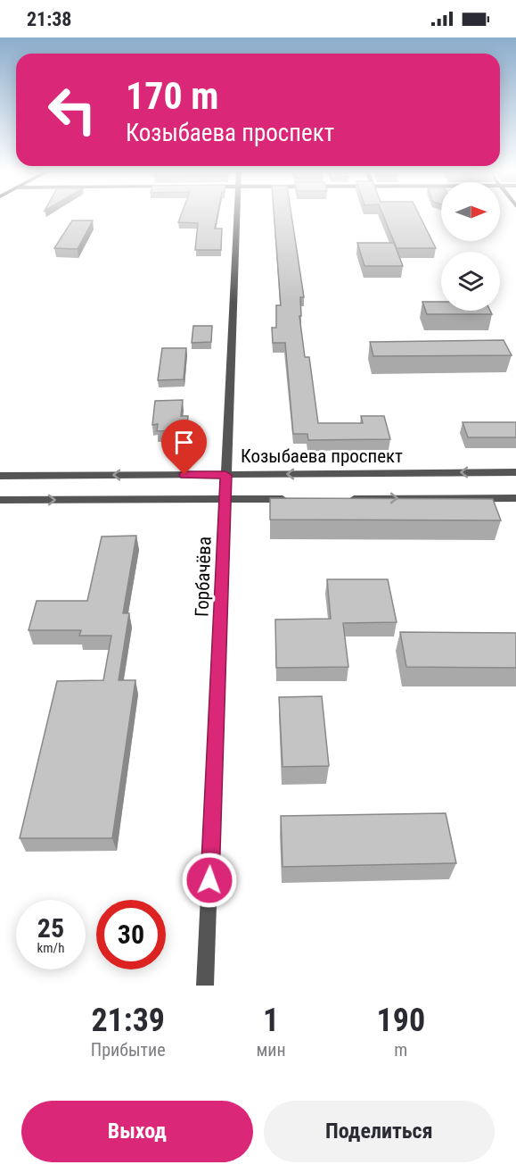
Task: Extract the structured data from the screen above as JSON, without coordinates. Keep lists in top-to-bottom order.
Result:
{
  "streets": {
    "street": ["Козыбаева проспект", "Горбачёва"]
  },
  "crossings": [
    ["Козыбаева проспект", "Горбачёва"]
  ],
  "north": "right",
  "page": {
    "status": "21:38",
    "turn": ["170 m", "Козыбаева проспект"],
    "speed": "25 km/h",
    "limit": "30",
    "eta": [
      "21:39",
      "Прибытие",
      "1",
      "мин",
      "190",
      "m"
    ],
    "buttons": ["Выход", "Поделиться"]
  }
}
